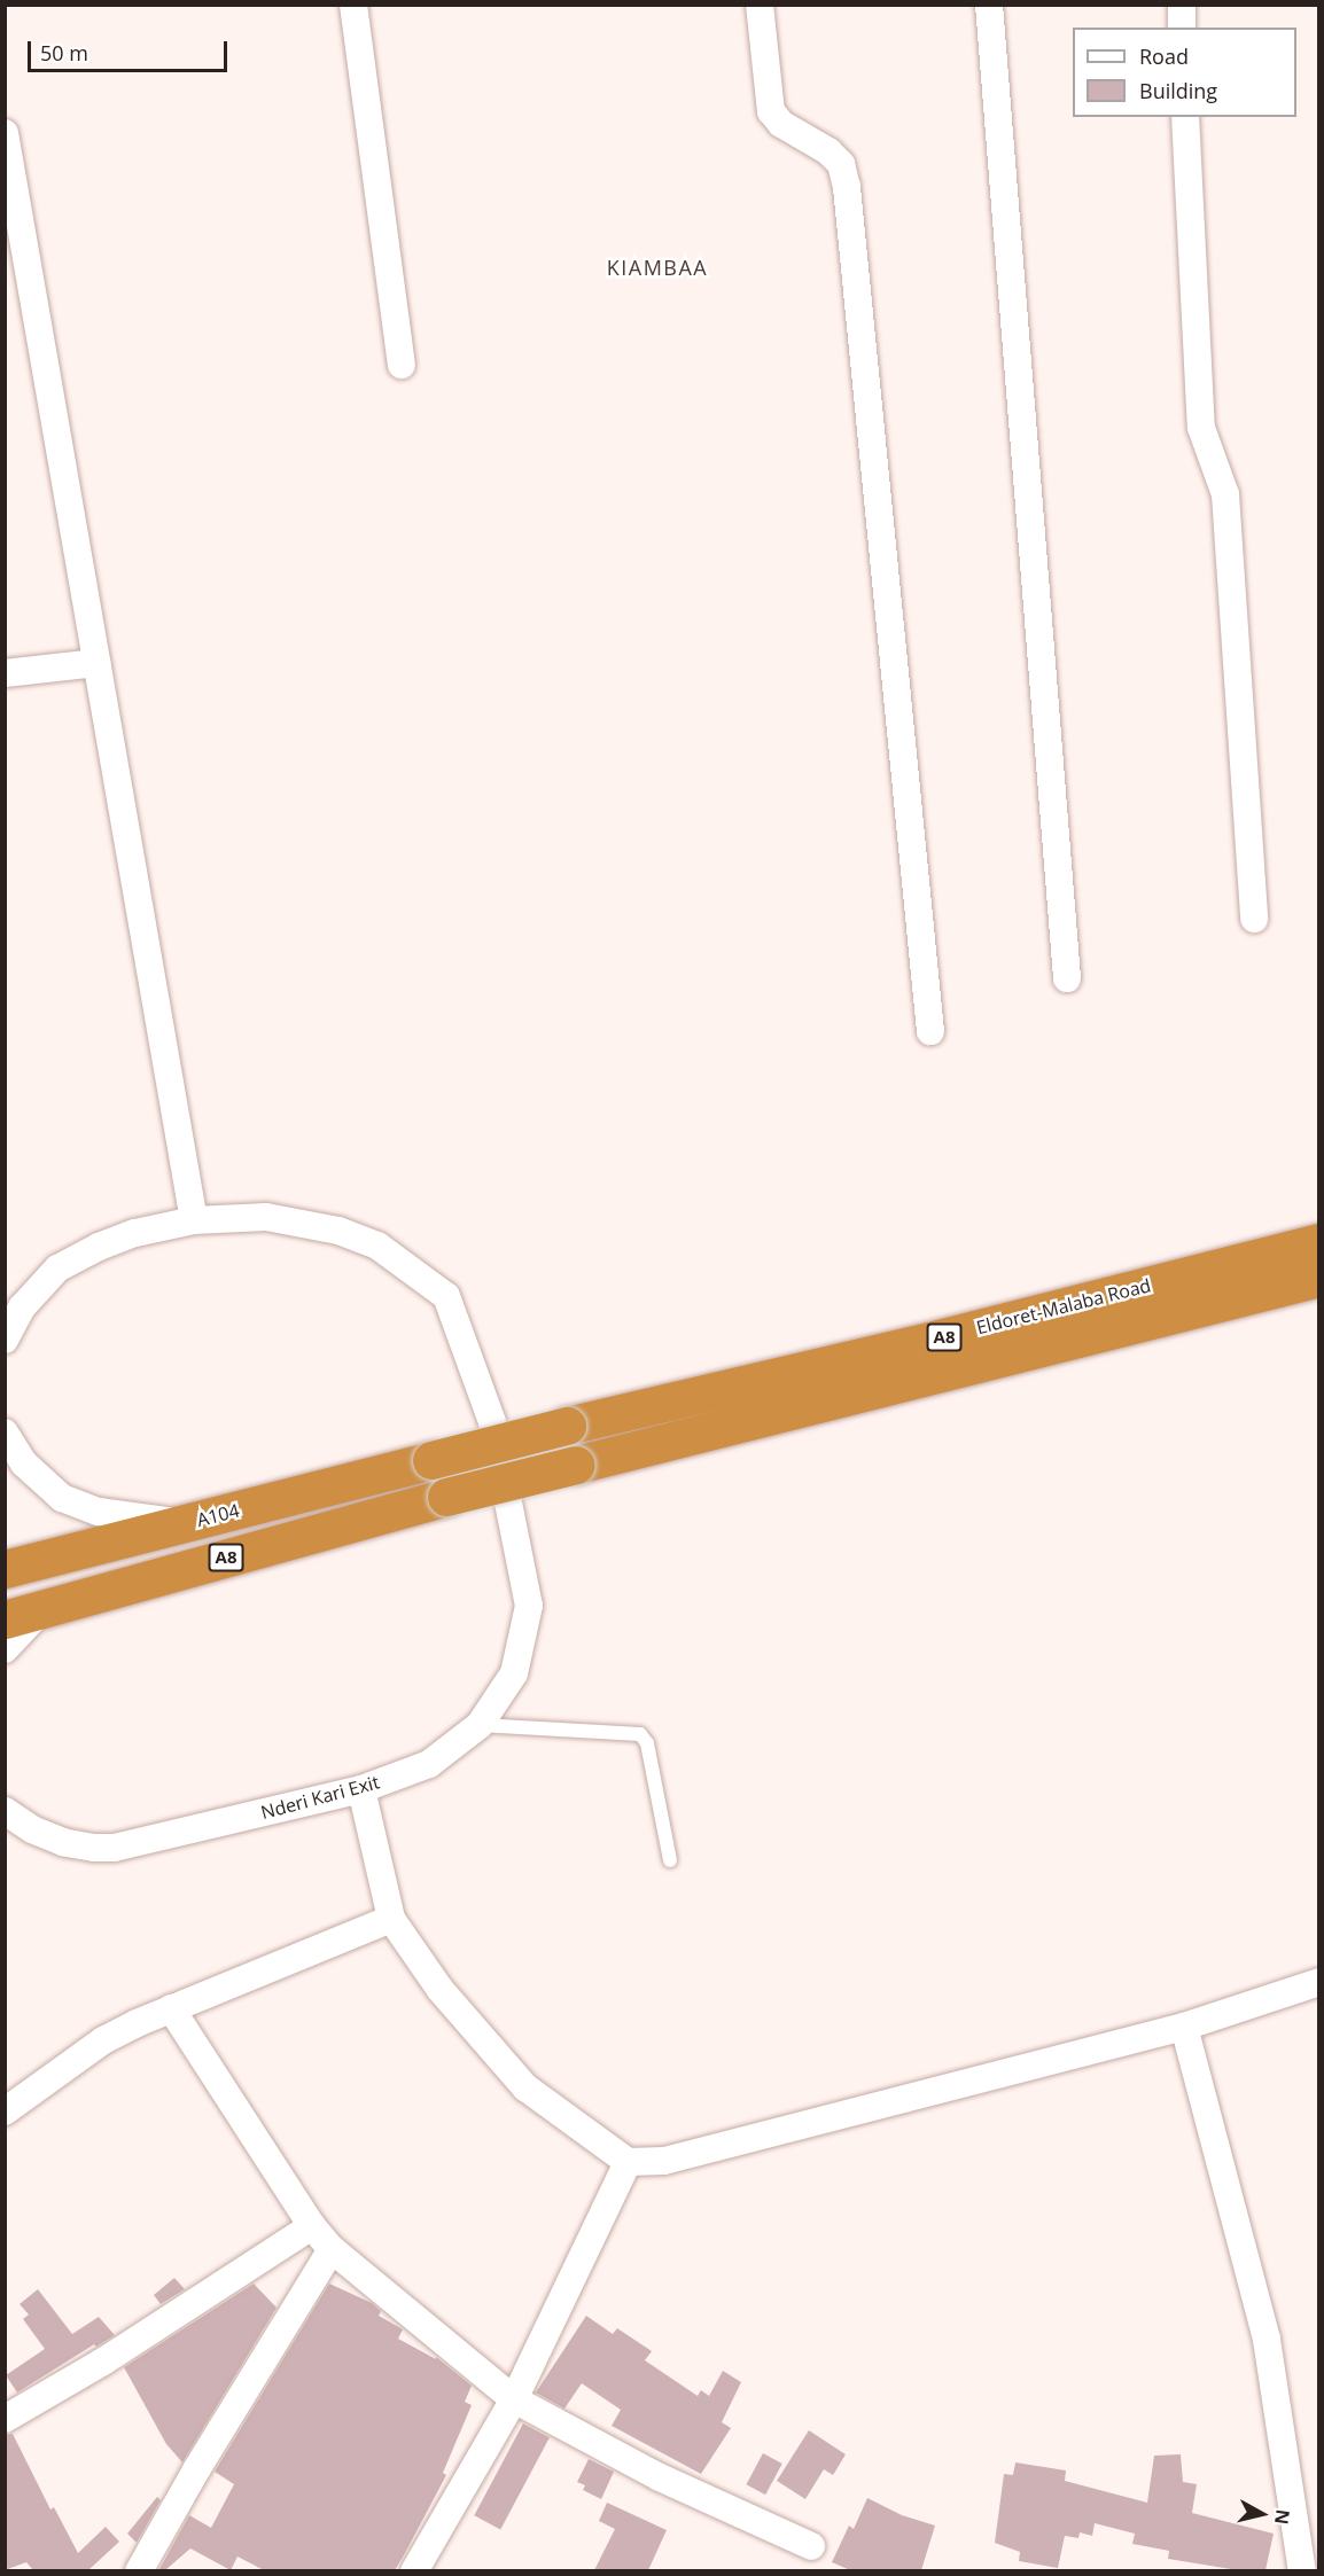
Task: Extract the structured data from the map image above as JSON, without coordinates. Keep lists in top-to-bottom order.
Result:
{
  "streets": {
    "highway": ["Eldoret-Malaba Road", "A8", "A104"],
    "street": ["Nderi Kari Exit"]
  },
  "crossings": [
    ["Eldoret-Malaba Road", "A8"],
    ["Eldoret-Malaba Road", "A104"]
  ],
  "districts": ["KIAMBAA"],
  "legend": ["Road", "Building"],
  "scale_bar": "50 m",
  "north": "right"
}
